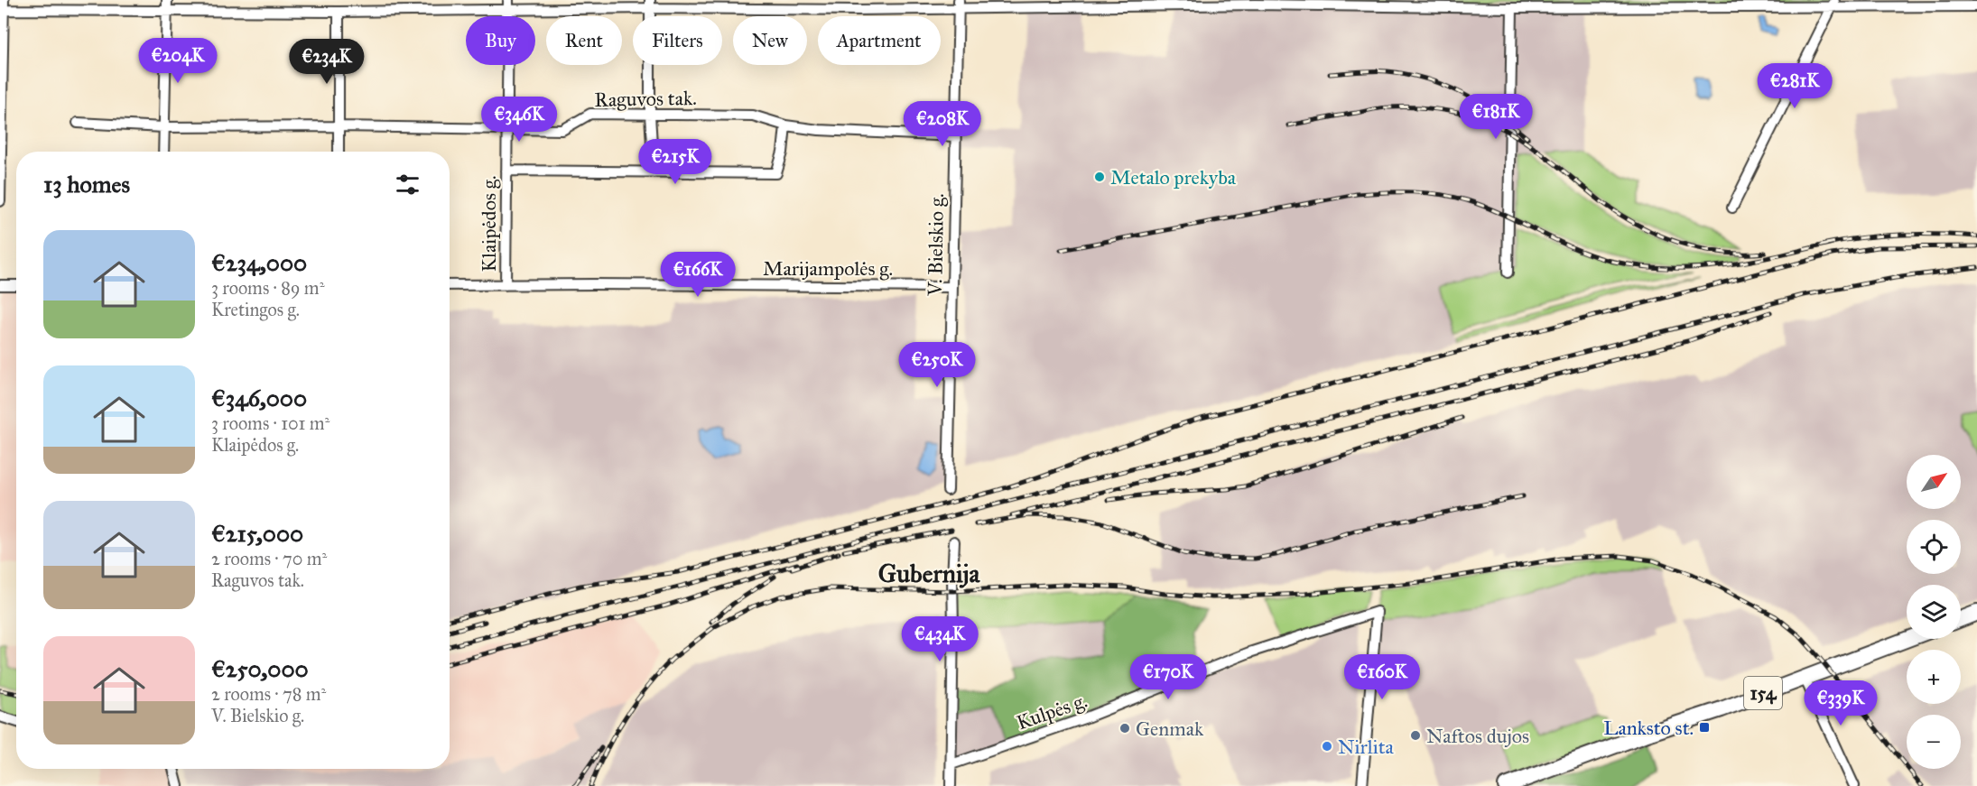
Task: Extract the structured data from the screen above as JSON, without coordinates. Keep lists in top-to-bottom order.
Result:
{
  "streets": {
    "main road": ["154"],
    "street": [
      "Raguvos tak.",
      "Klaipėdos g.",
      "V. Bielskio g.",
      "Marijampolės g.",
      "Kulpės g."
    ]
  },
  "crossings": [
    ["Raguvos tak.", "Klaipėdos g."],
    ["Raguvos tak.", "V. Bielskio g."],
    ["Klaipėdos g.", "Marijampolės g."],
    ["V. Bielskio g.", "Marijampolės g."]
  ],
  "districts": ["Gubernija"],
  "places": {
    "other": [
      "Metalo prekyba",
      "Genmak",
      "Naftos dujos",
      "Nirlita"
    ],
    "transit": ["Lanksto st."]
  },
  "north": "top right",
  "page": {
    "chip": [
      "Buy",
      "Rent",
      "Filters",
      "New",
      "Apartment"
    ],
    "price": [
      "€204K",
      "€234K",
      "€281K",
      "€181K",
      "€346K",
      "€208K",
      "€215K",
      "€166K",
      "€250K",
      "€434K",
      "€170K",
      "€160K",
      "€339K"
    ],
    "heading": "13 homes",
    "list": [
      {
        "name": "€234,000",
        "note": "3 rooms · 89 m² · Kretingos g."
      },
      {
        "name": "€346,000",
        "note": "3 rooms · 101 m² · Klaipėdos g."
      },
      {
        "name": "€215,000",
        "note": "2 rooms · 70 m² · Raguvos tak."
      },
      {
        "name": "€250,000",
        "note": "2 rooms · 78 m² · V. Bielskio g."
      }
    ],
    "map_buttons": ["+", "−"]
  }
}
